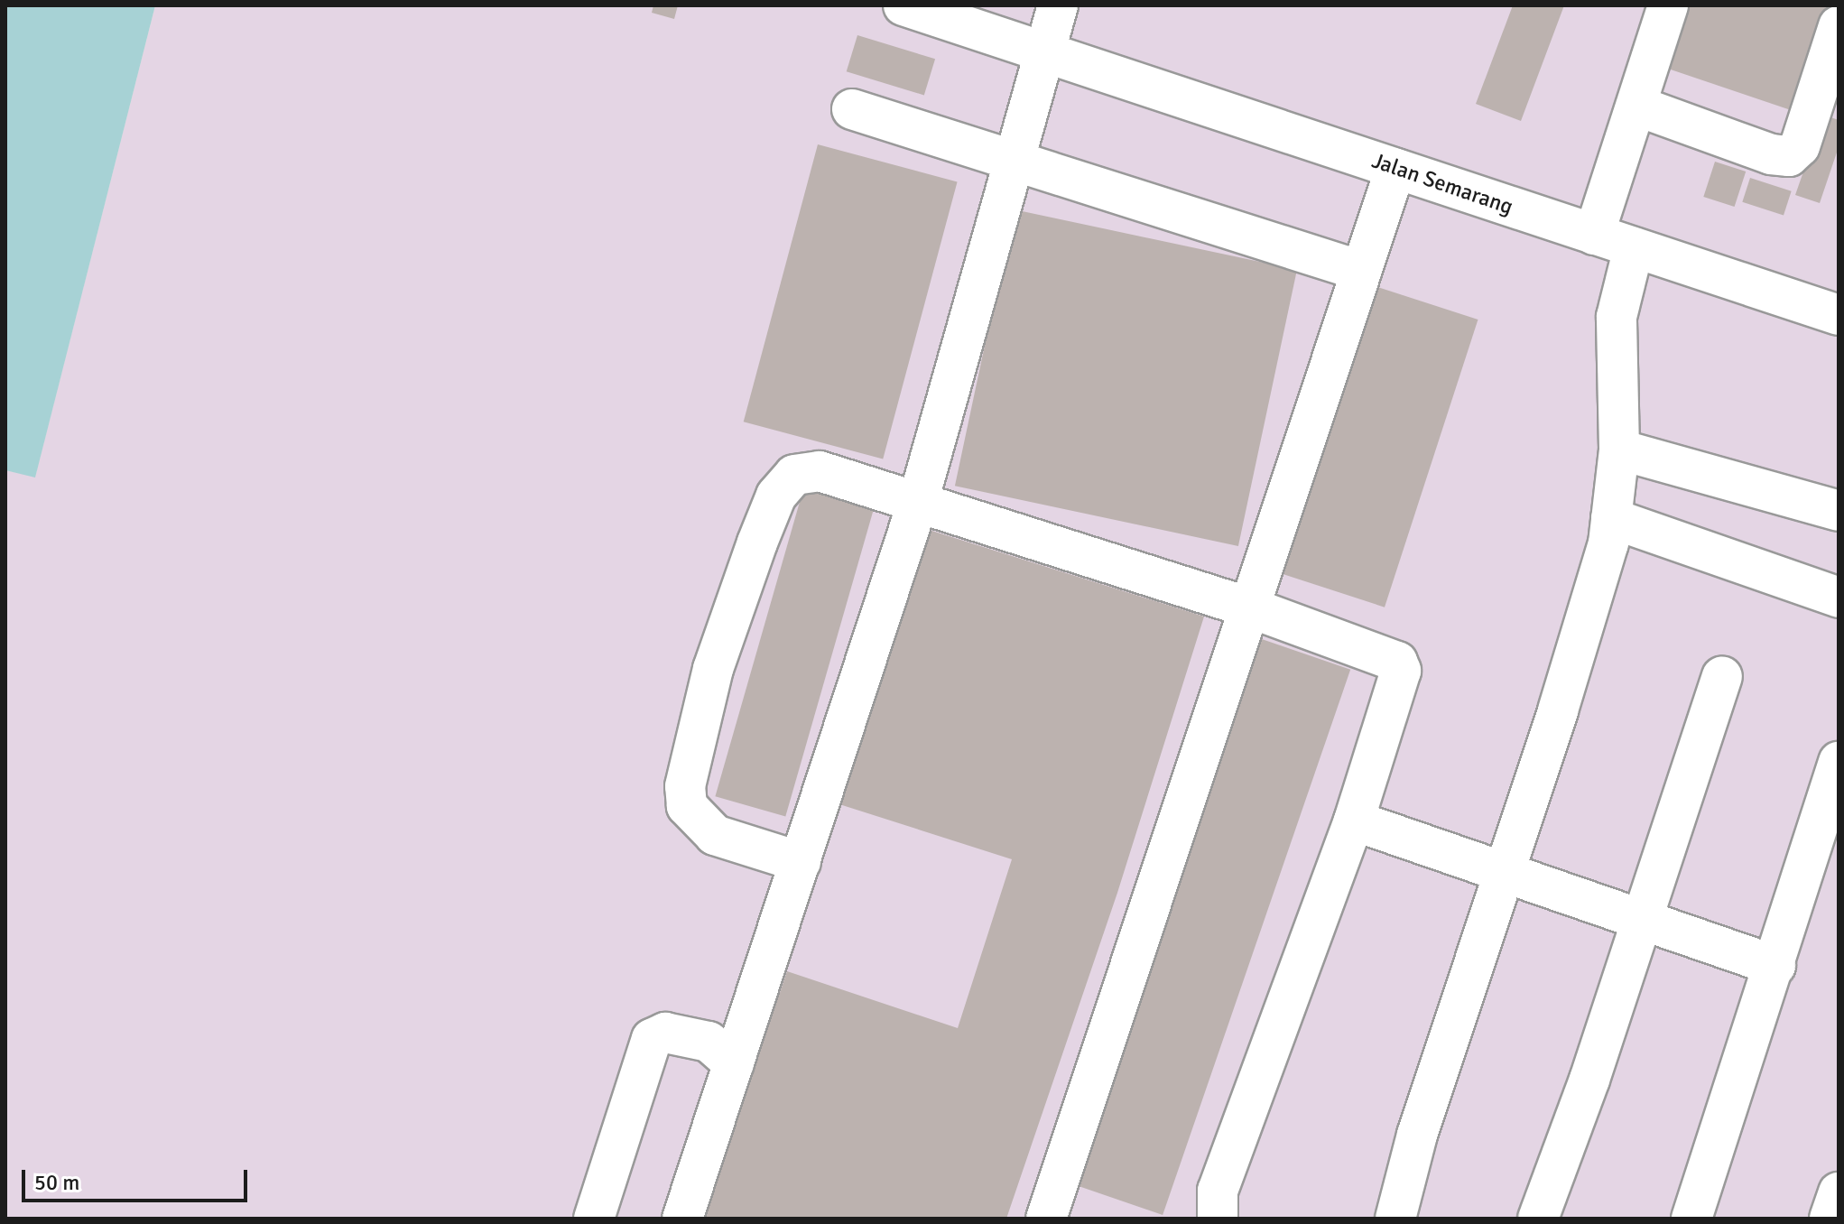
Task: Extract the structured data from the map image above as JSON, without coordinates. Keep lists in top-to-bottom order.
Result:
{
  "streets": {
    "lane": ["Jalan Semarang"]
  },
  "scale_bar": "50 m"
}
